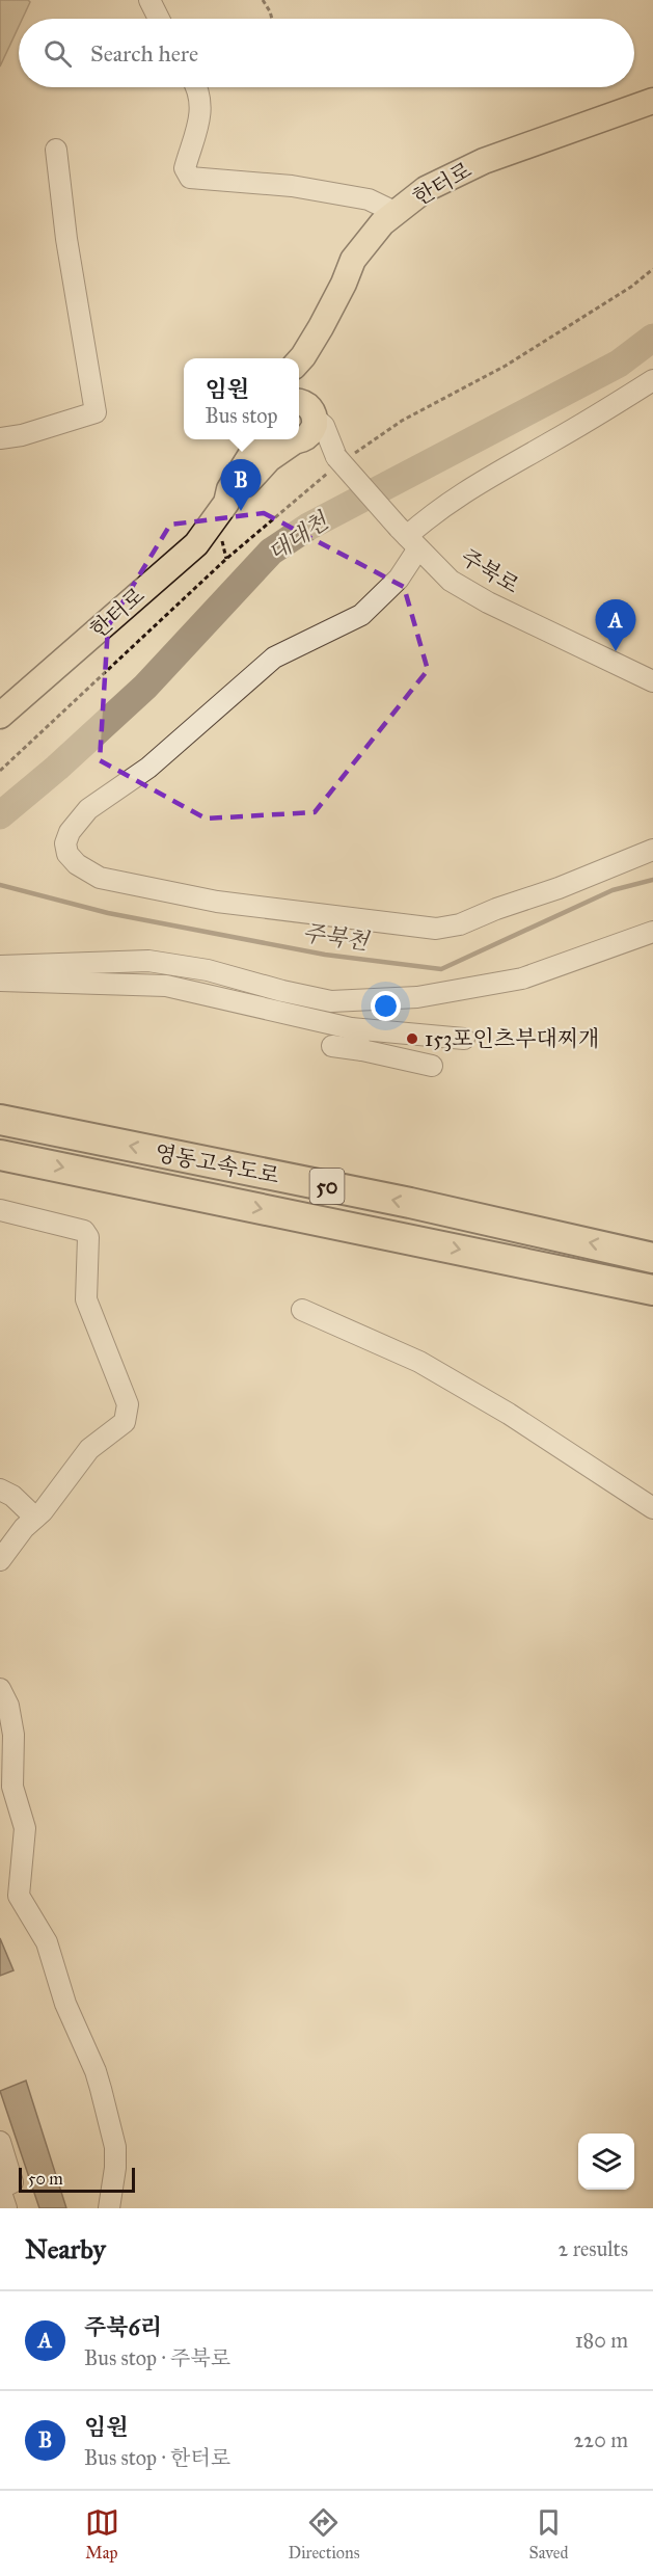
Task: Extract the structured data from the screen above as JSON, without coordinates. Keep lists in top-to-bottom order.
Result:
{
  "streets": {
    "highway": ["영동고속도로", "50"],
    "main road": ["한터로"],
    "street": ["주북로"]
  },
  "crossings": [
    ["한터로", "주북로"]
  ],
  "water": ["대대천", "주북천"],
  "places": ["153포인츠부대찌개"],
  "scale_bar": "50 m",
  "page": {
    "search": "Search here",
    "popup": ["임원", "Bus stop"],
    "pins": ["B", "A"],
    "scale": "50 m",
    "heading": ["Nearby", "2 results"],
    "list": [
      {
        "mark": "A",
        "name": "주북6리",
        "note": "Bus stop · 주북로",
        "value": "180 m"
      },
      {
        "mark": "B",
        "name": "임원",
        "note": "Bus stop · 한터로",
        "value": "220 m"
      }
    ],
    "nav": ["Map", "Directions", "Saved"]
  }
}
